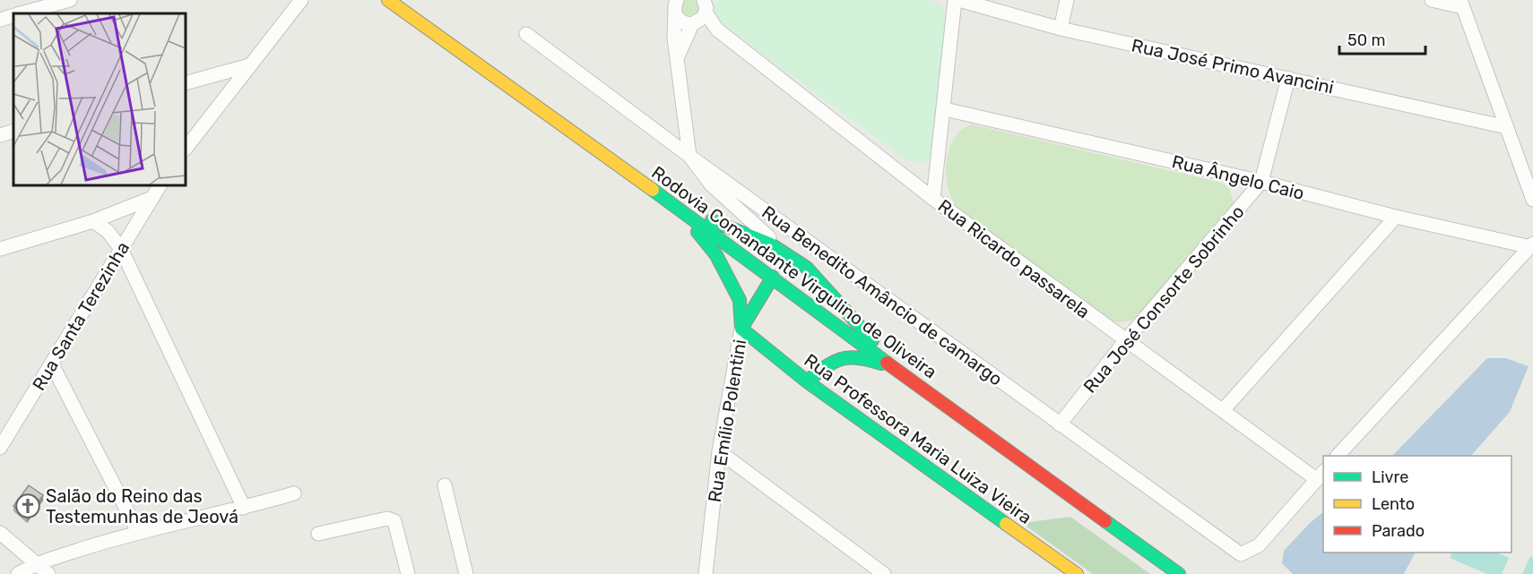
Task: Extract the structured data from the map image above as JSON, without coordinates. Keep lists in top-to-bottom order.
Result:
{
  "streets": {
    "main road": ["Rodovia Comandante Virgulino de Oliveira", "Rua Emílio Polentini", "Rua Professora Maria Luiza Vieira"],
    "street": [
      "Rua José Primo Avancini",
      "Rua Ângelo Caio",
      "Rua Ricardo passarela",
      "Rua Benedito Amâncio de camargo",
      "Rua José Consorte Sobrinho",
      "Rua Santa Terezinha"
    ]
  },
  "crossings": [
    ["Rua José Primo Avancini", "Rua José Consorte Sobrinho"],
    ["Rua Ângelo Caio", "Rua José Consorte Sobrinho"],
    ["Rua Ricardo passarela", "Rua Benedito Amâncio de camargo"],
    ["Rua Ricardo passarela", "Rua José Consorte Sobrinho"],
    ["Rodovia Comandante Virgulino de Oliveira", "Rua Emílio Polentini"],
    ["Rua Benedito Amâncio de camargo", "Rua José Consorte Sobrinho"],
    ["Rua Emílio Polentini", "Rua Professora Maria Luiza Vieira"]
  ],
  "places": {
    "church": ["Salão do Reino das Testemunhas de Jeová"]
  },
  "legend": ["Livre", "Lento", "Parado"],
  "scale_bar": "50 m"
}
